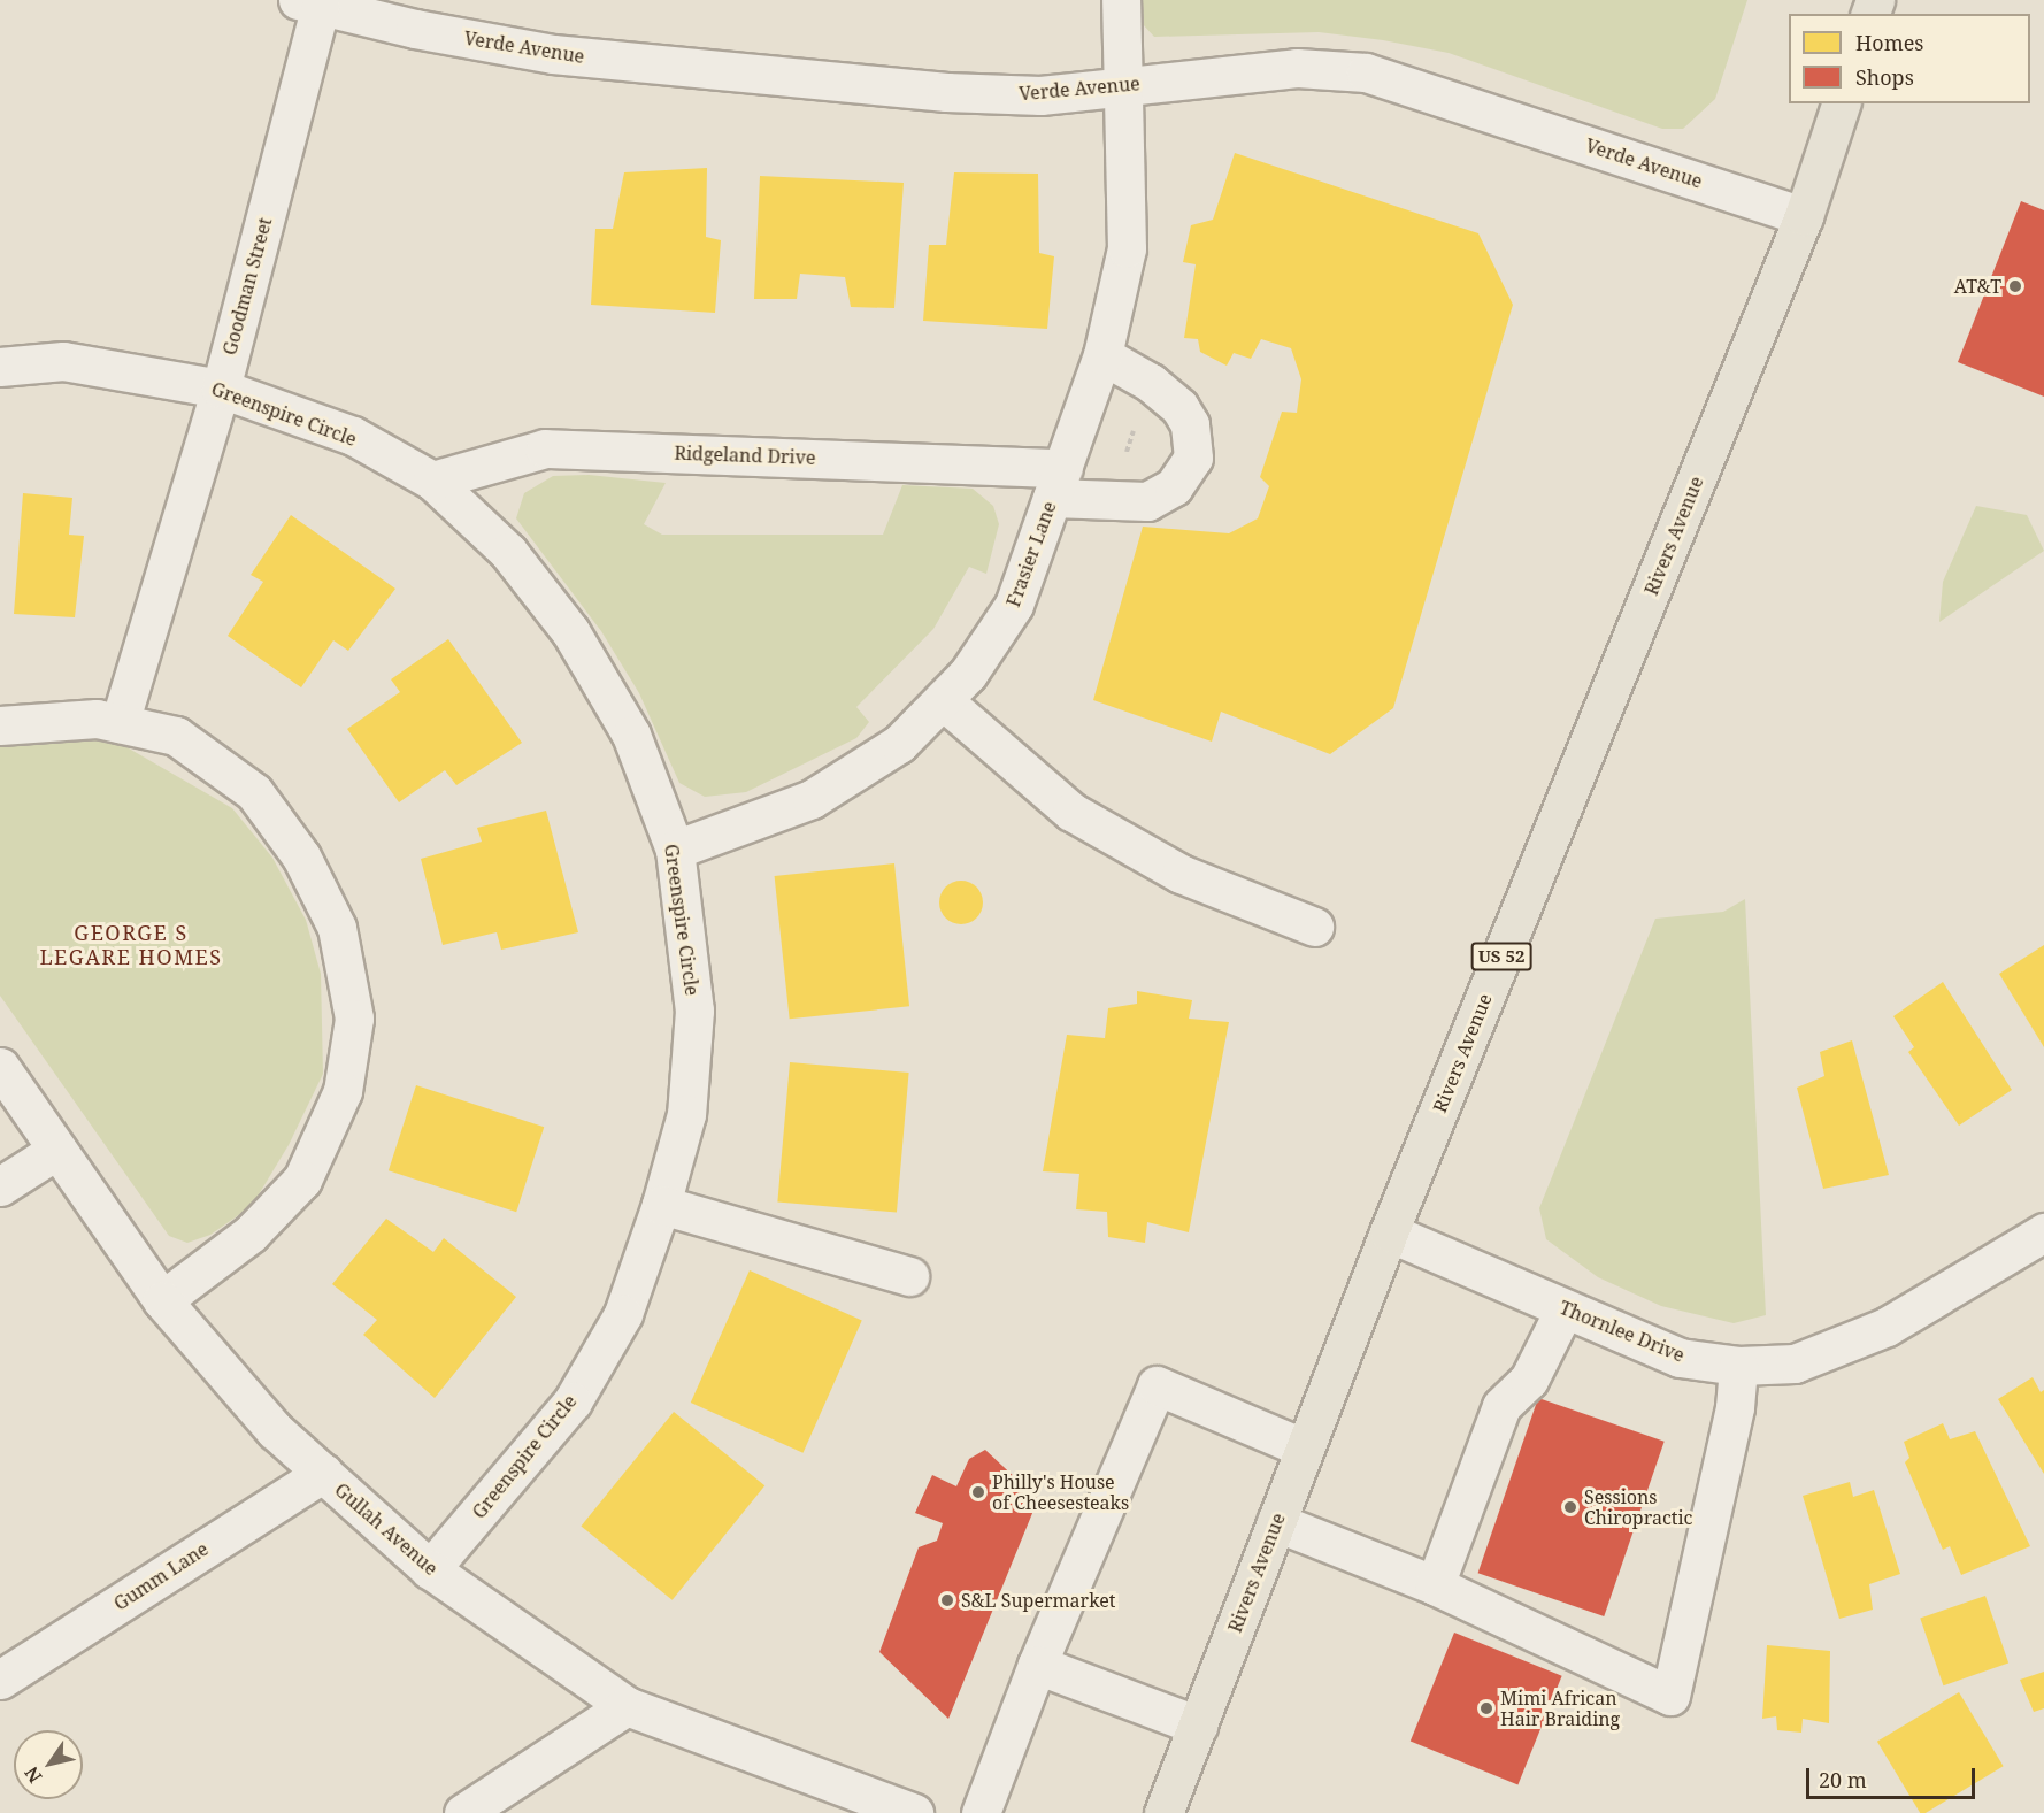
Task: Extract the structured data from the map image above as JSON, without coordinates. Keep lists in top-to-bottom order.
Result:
{
  "streets": {
    "main road": ["Rivers Avenue", "US 52"],
    "street": [
      "Verde Avenue",
      "Goodman Street",
      "Greenspire Circle",
      "Ridgeland Drive",
      "Frasier Lane",
      "Thornlee Drive",
      "Gullah Avenue",
      "Gumm Lane"
    ]
  },
  "crossings": [
    ["Verde Avenue", "Goodman Street"],
    ["Verde Avenue", "Rivers Avenue"],
    ["Verde Avenue", "Frasier Lane"],
    ["Goodman Street", "Greenspire Circle"],
    ["Greenspire Circle", "Ridgeland Drive"],
    ["Greenspire Circle", "Frasier Lane"],
    ["Greenspire Circle", "Gullah Avenue"],
    ["Ridgeland Drive", "Frasier Lane"],
    ["Rivers Avenue", "Thornlee Drive"],
    ["Gullah Avenue", "Gumm Lane"]
  ],
  "districts": ["GEORGE S LEGARE HOMES"],
  "places": [
    "AT&T",
    "Philly's House of Cheesesteaks",
    "Sessions Chiropractic",
    "S&L Supermarket",
    "Mimi African Hair Braiding"
  ],
  "legend": ["Homes", "Shops"],
  "scale_bar": "20 m",
  "north": "bottom left"
}
